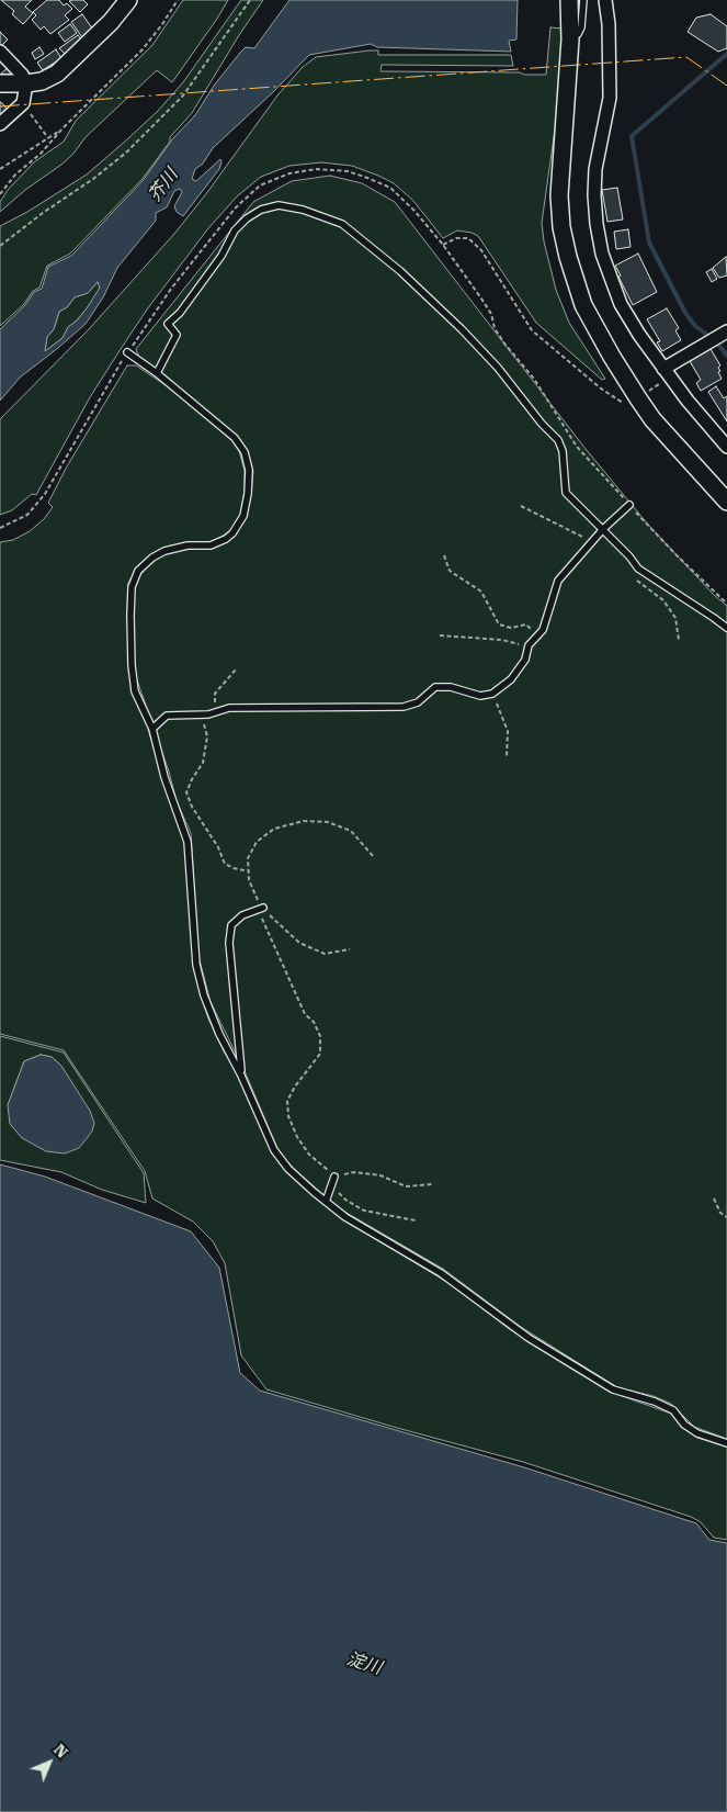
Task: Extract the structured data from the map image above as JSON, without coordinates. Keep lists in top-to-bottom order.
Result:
{
  "water": ["芥川", "淀川"],
  "north": "top right"
}
